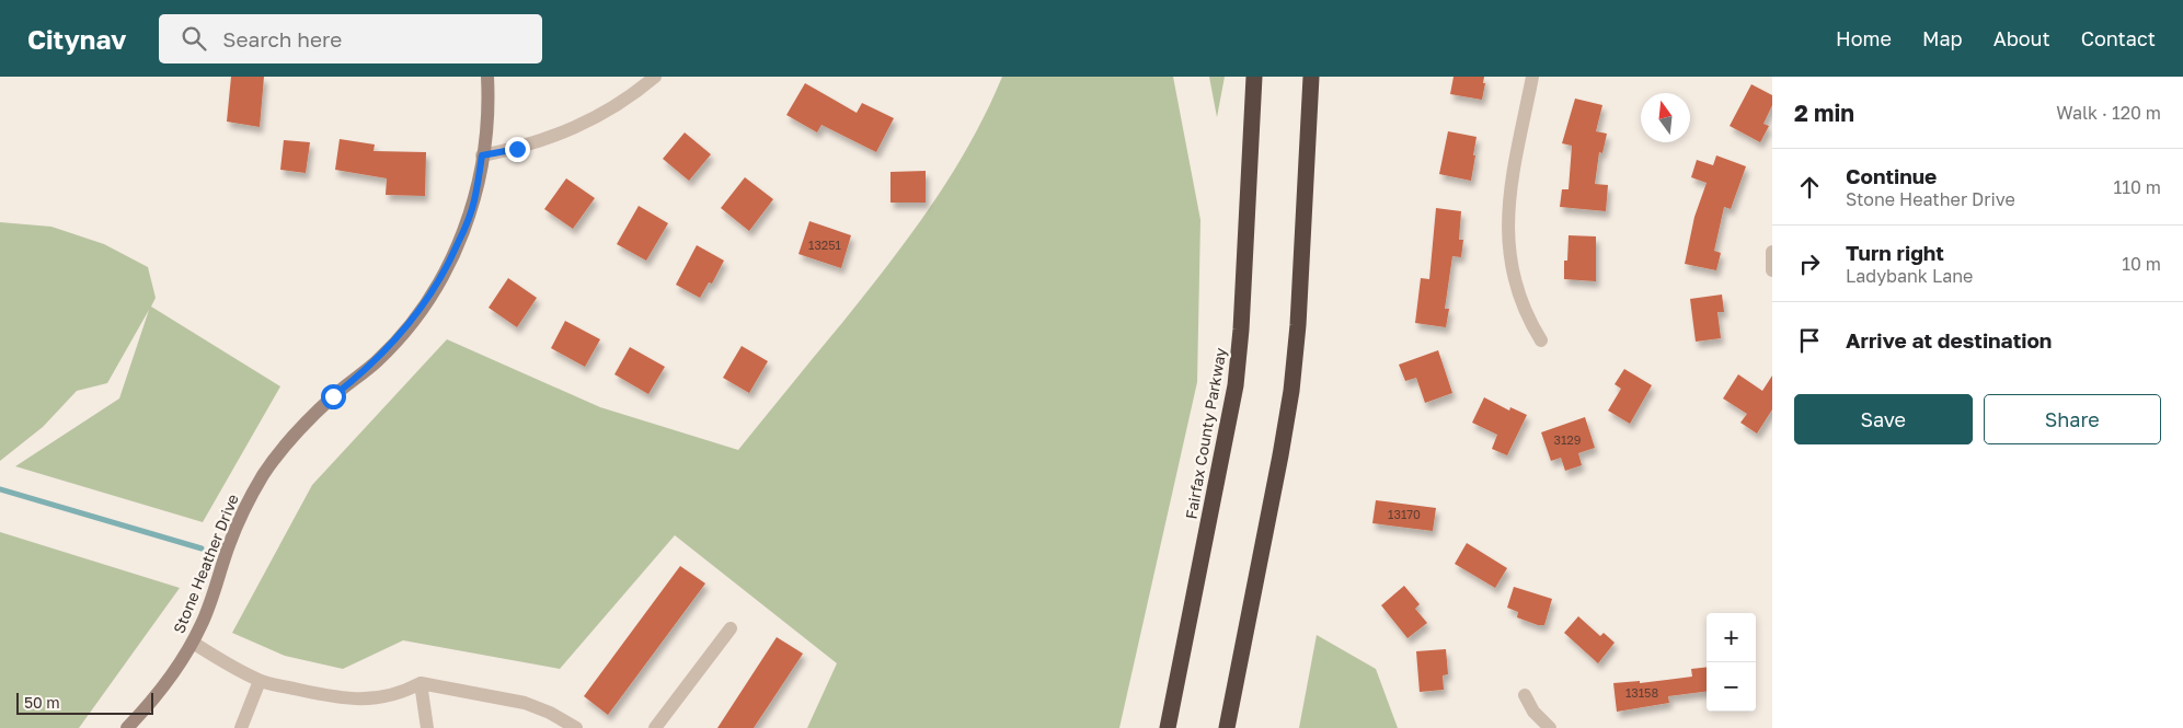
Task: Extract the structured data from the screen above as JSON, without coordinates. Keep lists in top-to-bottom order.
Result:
{
  "streets": {
    "highway": ["Fairfax County Parkway"],
    "street": ["Stone Heather Drive"]
  },
  "house_numbers": [
    "13251",
    "3129",
    "13170",
    "13158"
  ],
  "scale_bar": "50 m",
  "north": "top",
  "page": {
    "header": "Citynav",
    "search": "Search here",
    "nav": [
      "Home",
      "Map",
      "About",
      "Contact"
    ],
    "heading": ["2 min", "Walk · 120 m"],
    "list": [
      ["Continue", "Stone Heather Drive", "110 m"],
      ["Turn right", "Ladybank Lane", "10 m"],
      "Arrive at destination"
    ],
    "buttons": ["Save", "Share"],
    "map_buttons": ["+", "−"],
    "scale": "50 m"
  }
}
